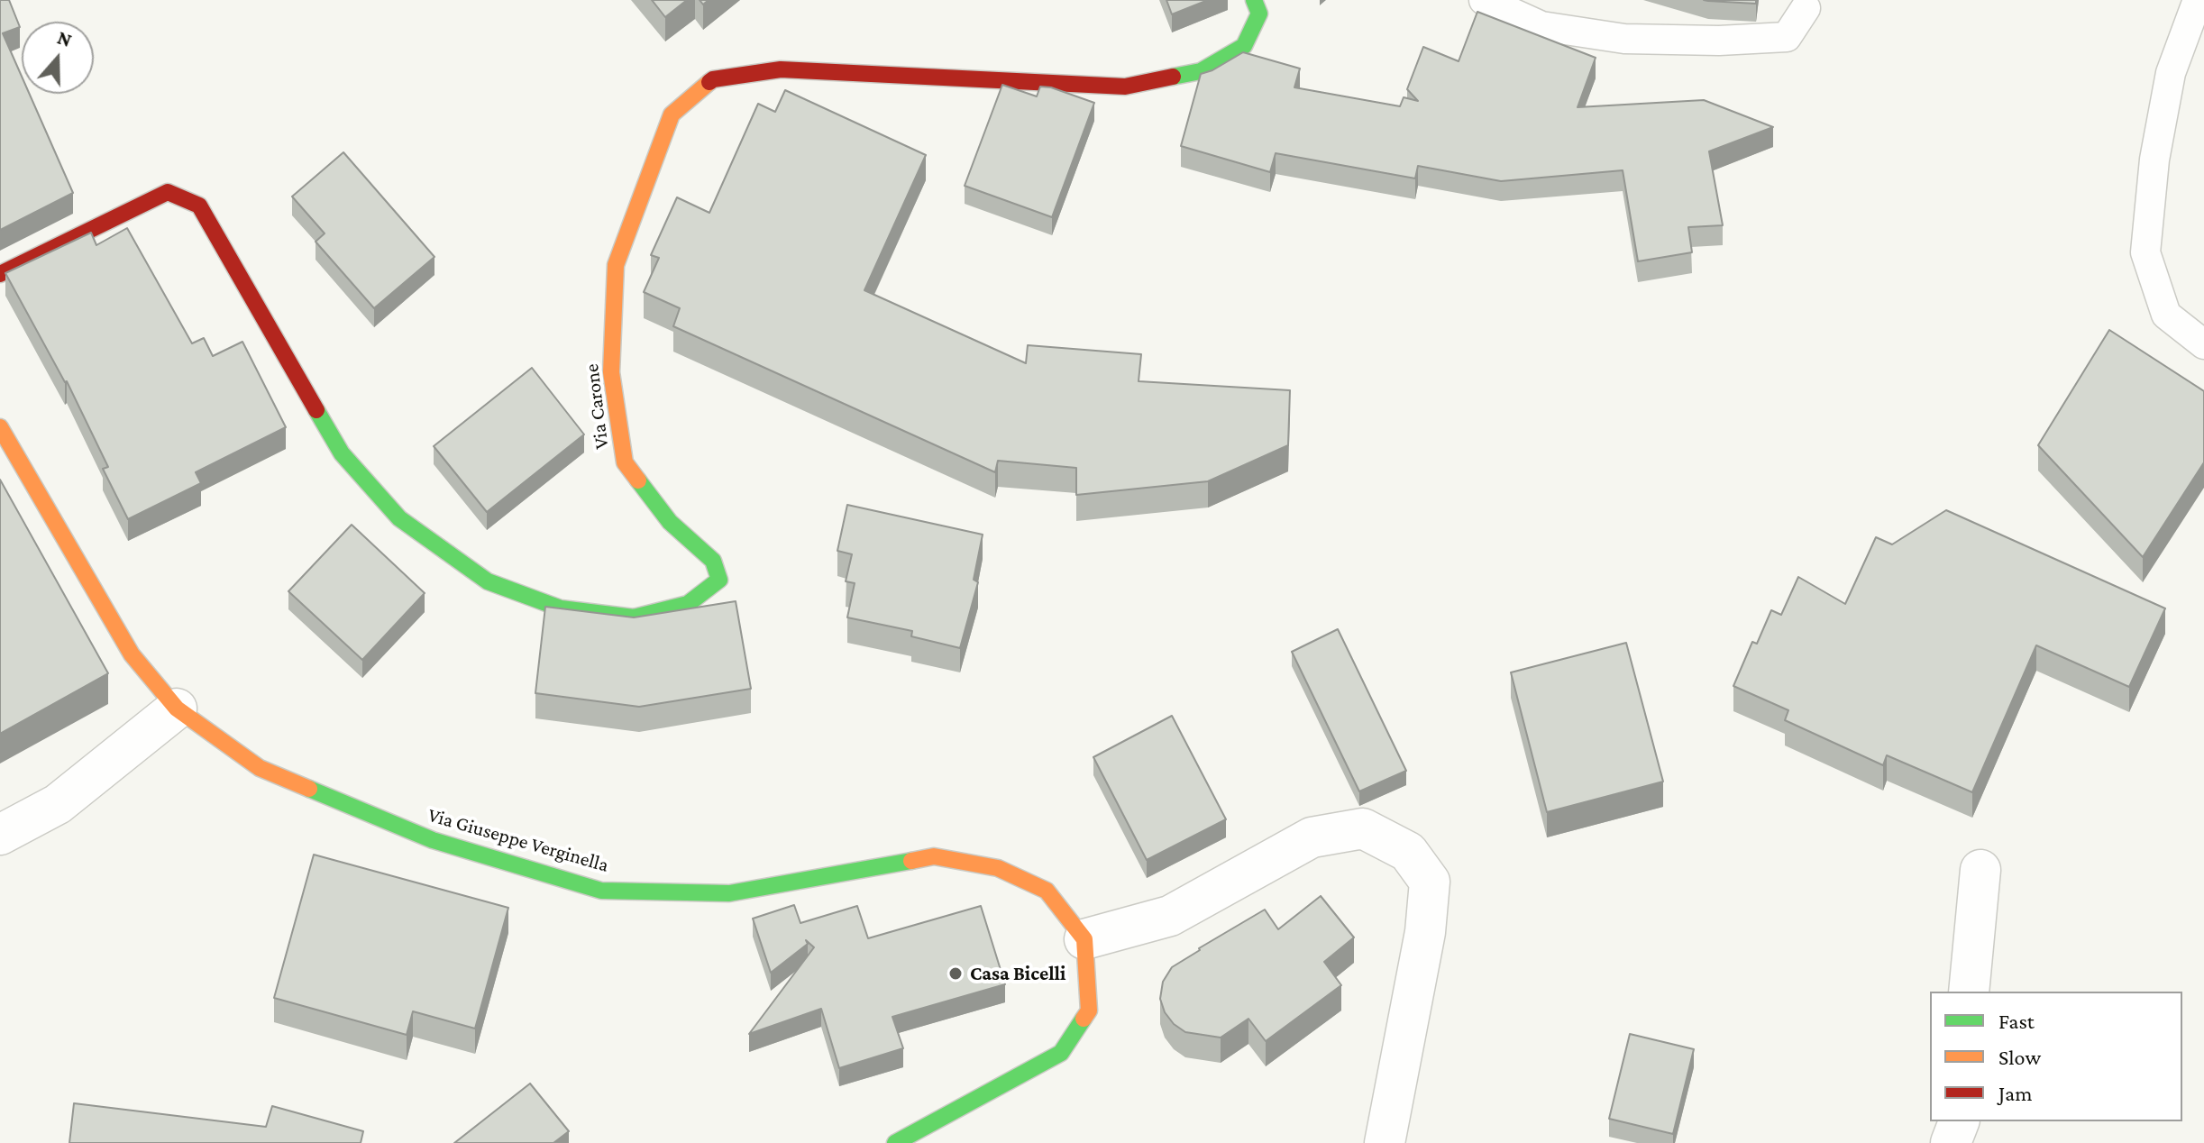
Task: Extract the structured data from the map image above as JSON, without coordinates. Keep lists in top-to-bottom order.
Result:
{
  "streets": {
    "street": ["Via Carone", "Via Giuseppe Verginella"]
  },
  "places": ["Casa Bicelli"],
  "legend": ["Fast", "Slow", "Jam"],
  "north": "top"
}
